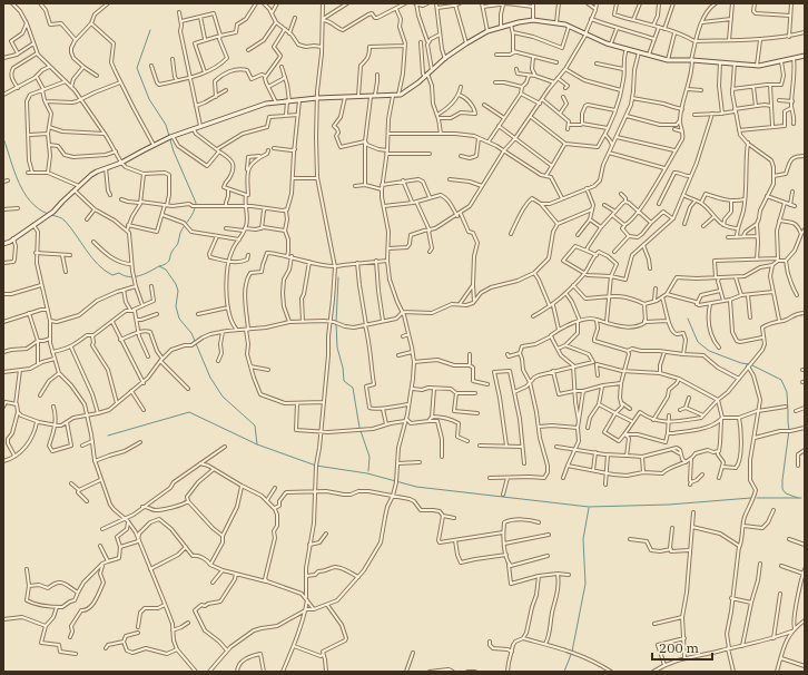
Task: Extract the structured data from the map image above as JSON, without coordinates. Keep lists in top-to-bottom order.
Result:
{
  "scale_bar": "200 m"
}
